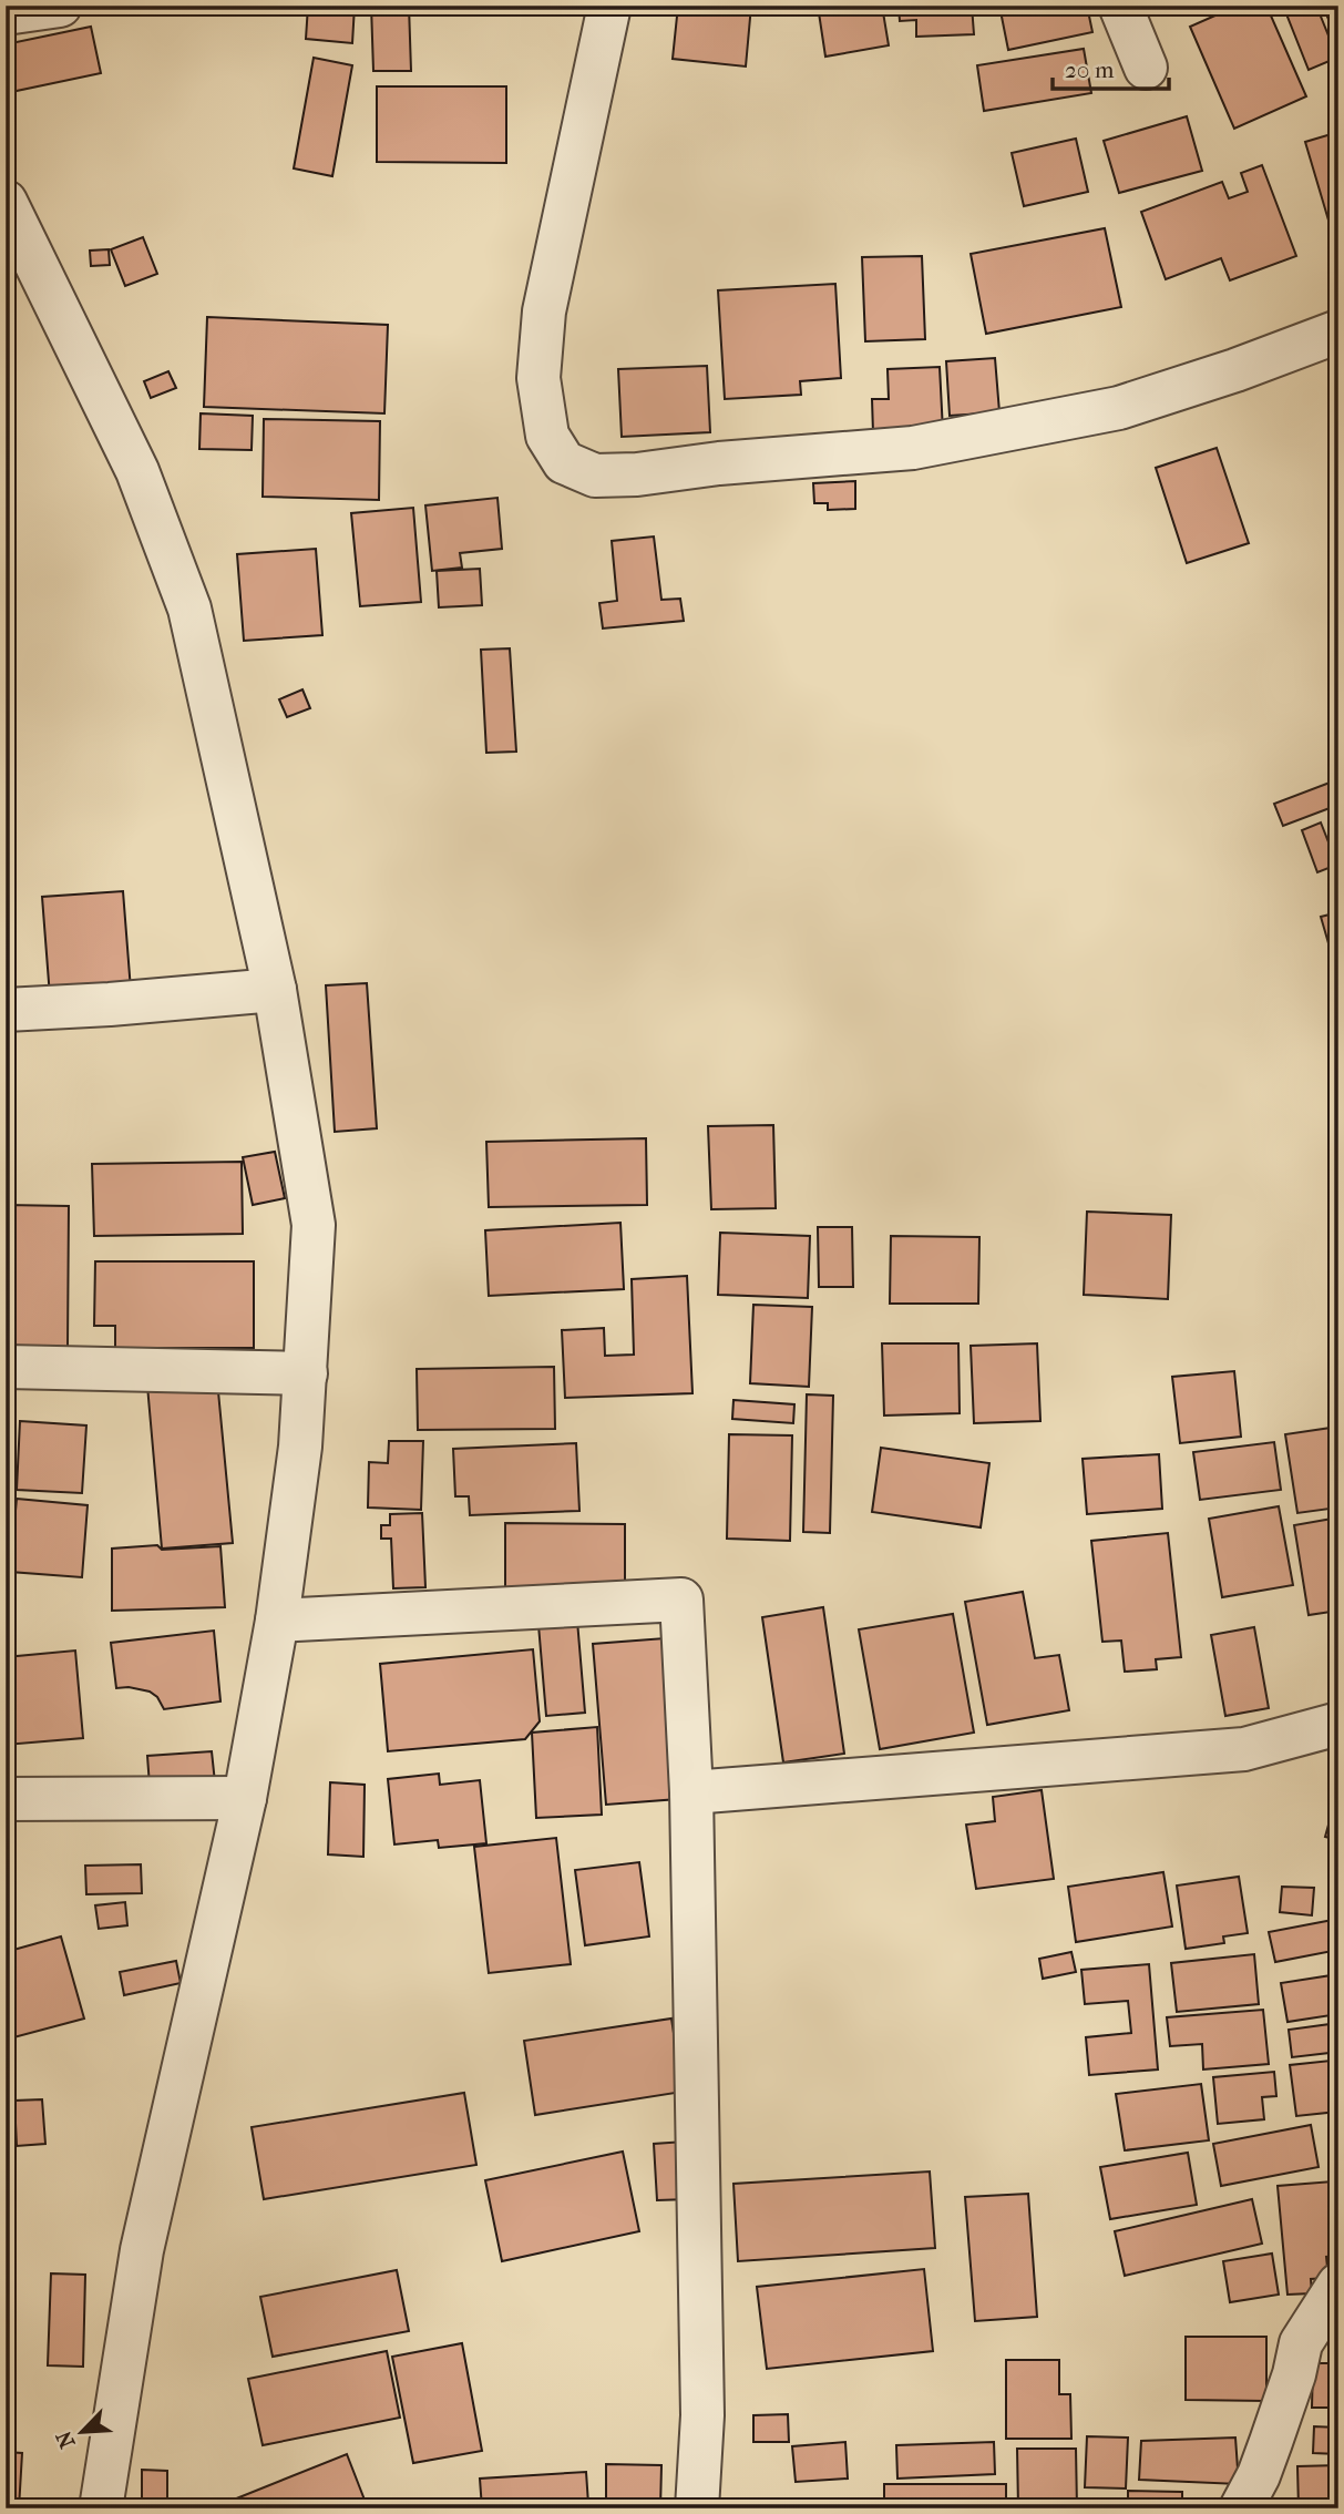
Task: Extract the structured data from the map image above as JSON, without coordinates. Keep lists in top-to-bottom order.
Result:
{
  "scale_bar": "20 m",
  "north": "bottom left"
}
